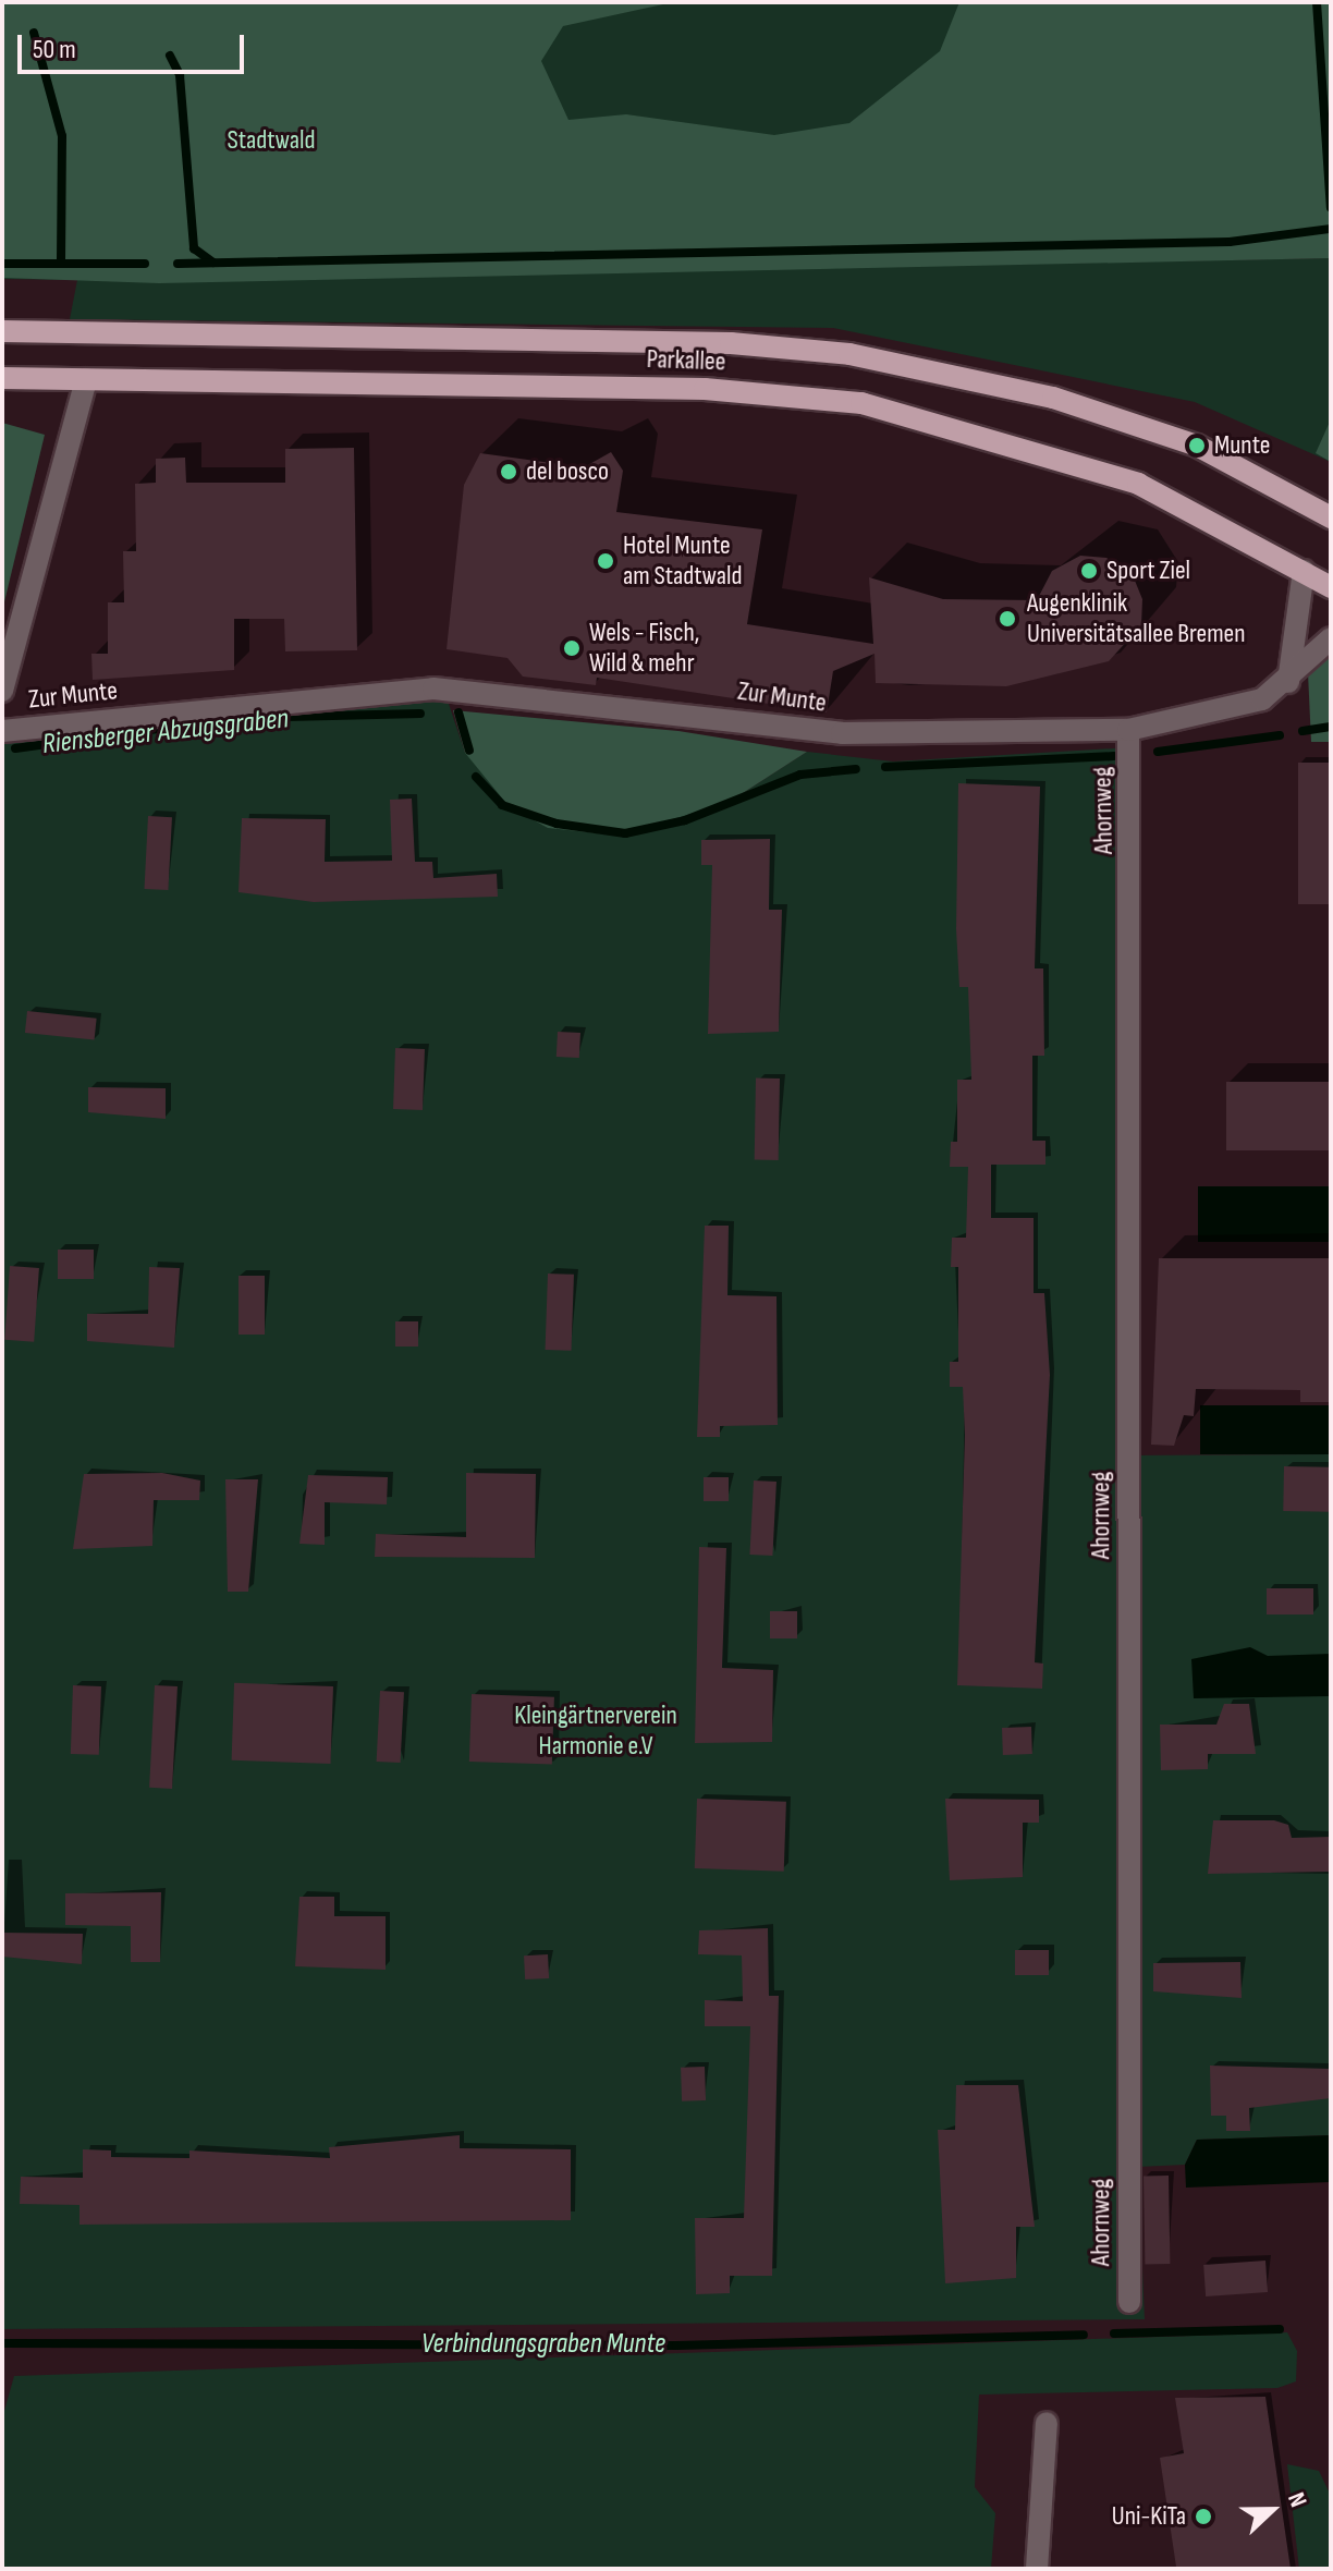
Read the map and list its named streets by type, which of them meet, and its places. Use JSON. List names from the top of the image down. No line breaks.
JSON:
{"streets":{"main road":["Parkallee"],"street":["Zur Munte","Ahornweg"]},"crossings":[["Parkallee","Zur Munte"],["Zur Munte","Ahornweg"]],"water":["Riensberger Abzugsgraben","Verbindungsgraben Munte"],"parks":["Stadtwald","Kleingärtnerverein Harmonie e.V"],"places":["Munte","del bosco","Hotel Munte am Stadtwald","Sport Ziel","Augenklinik Universitätsallee Bremen","Wels - Fisch, Wild & mehr","Uni-KiTa"],"scale_bar":"50 m","north":"right"}
